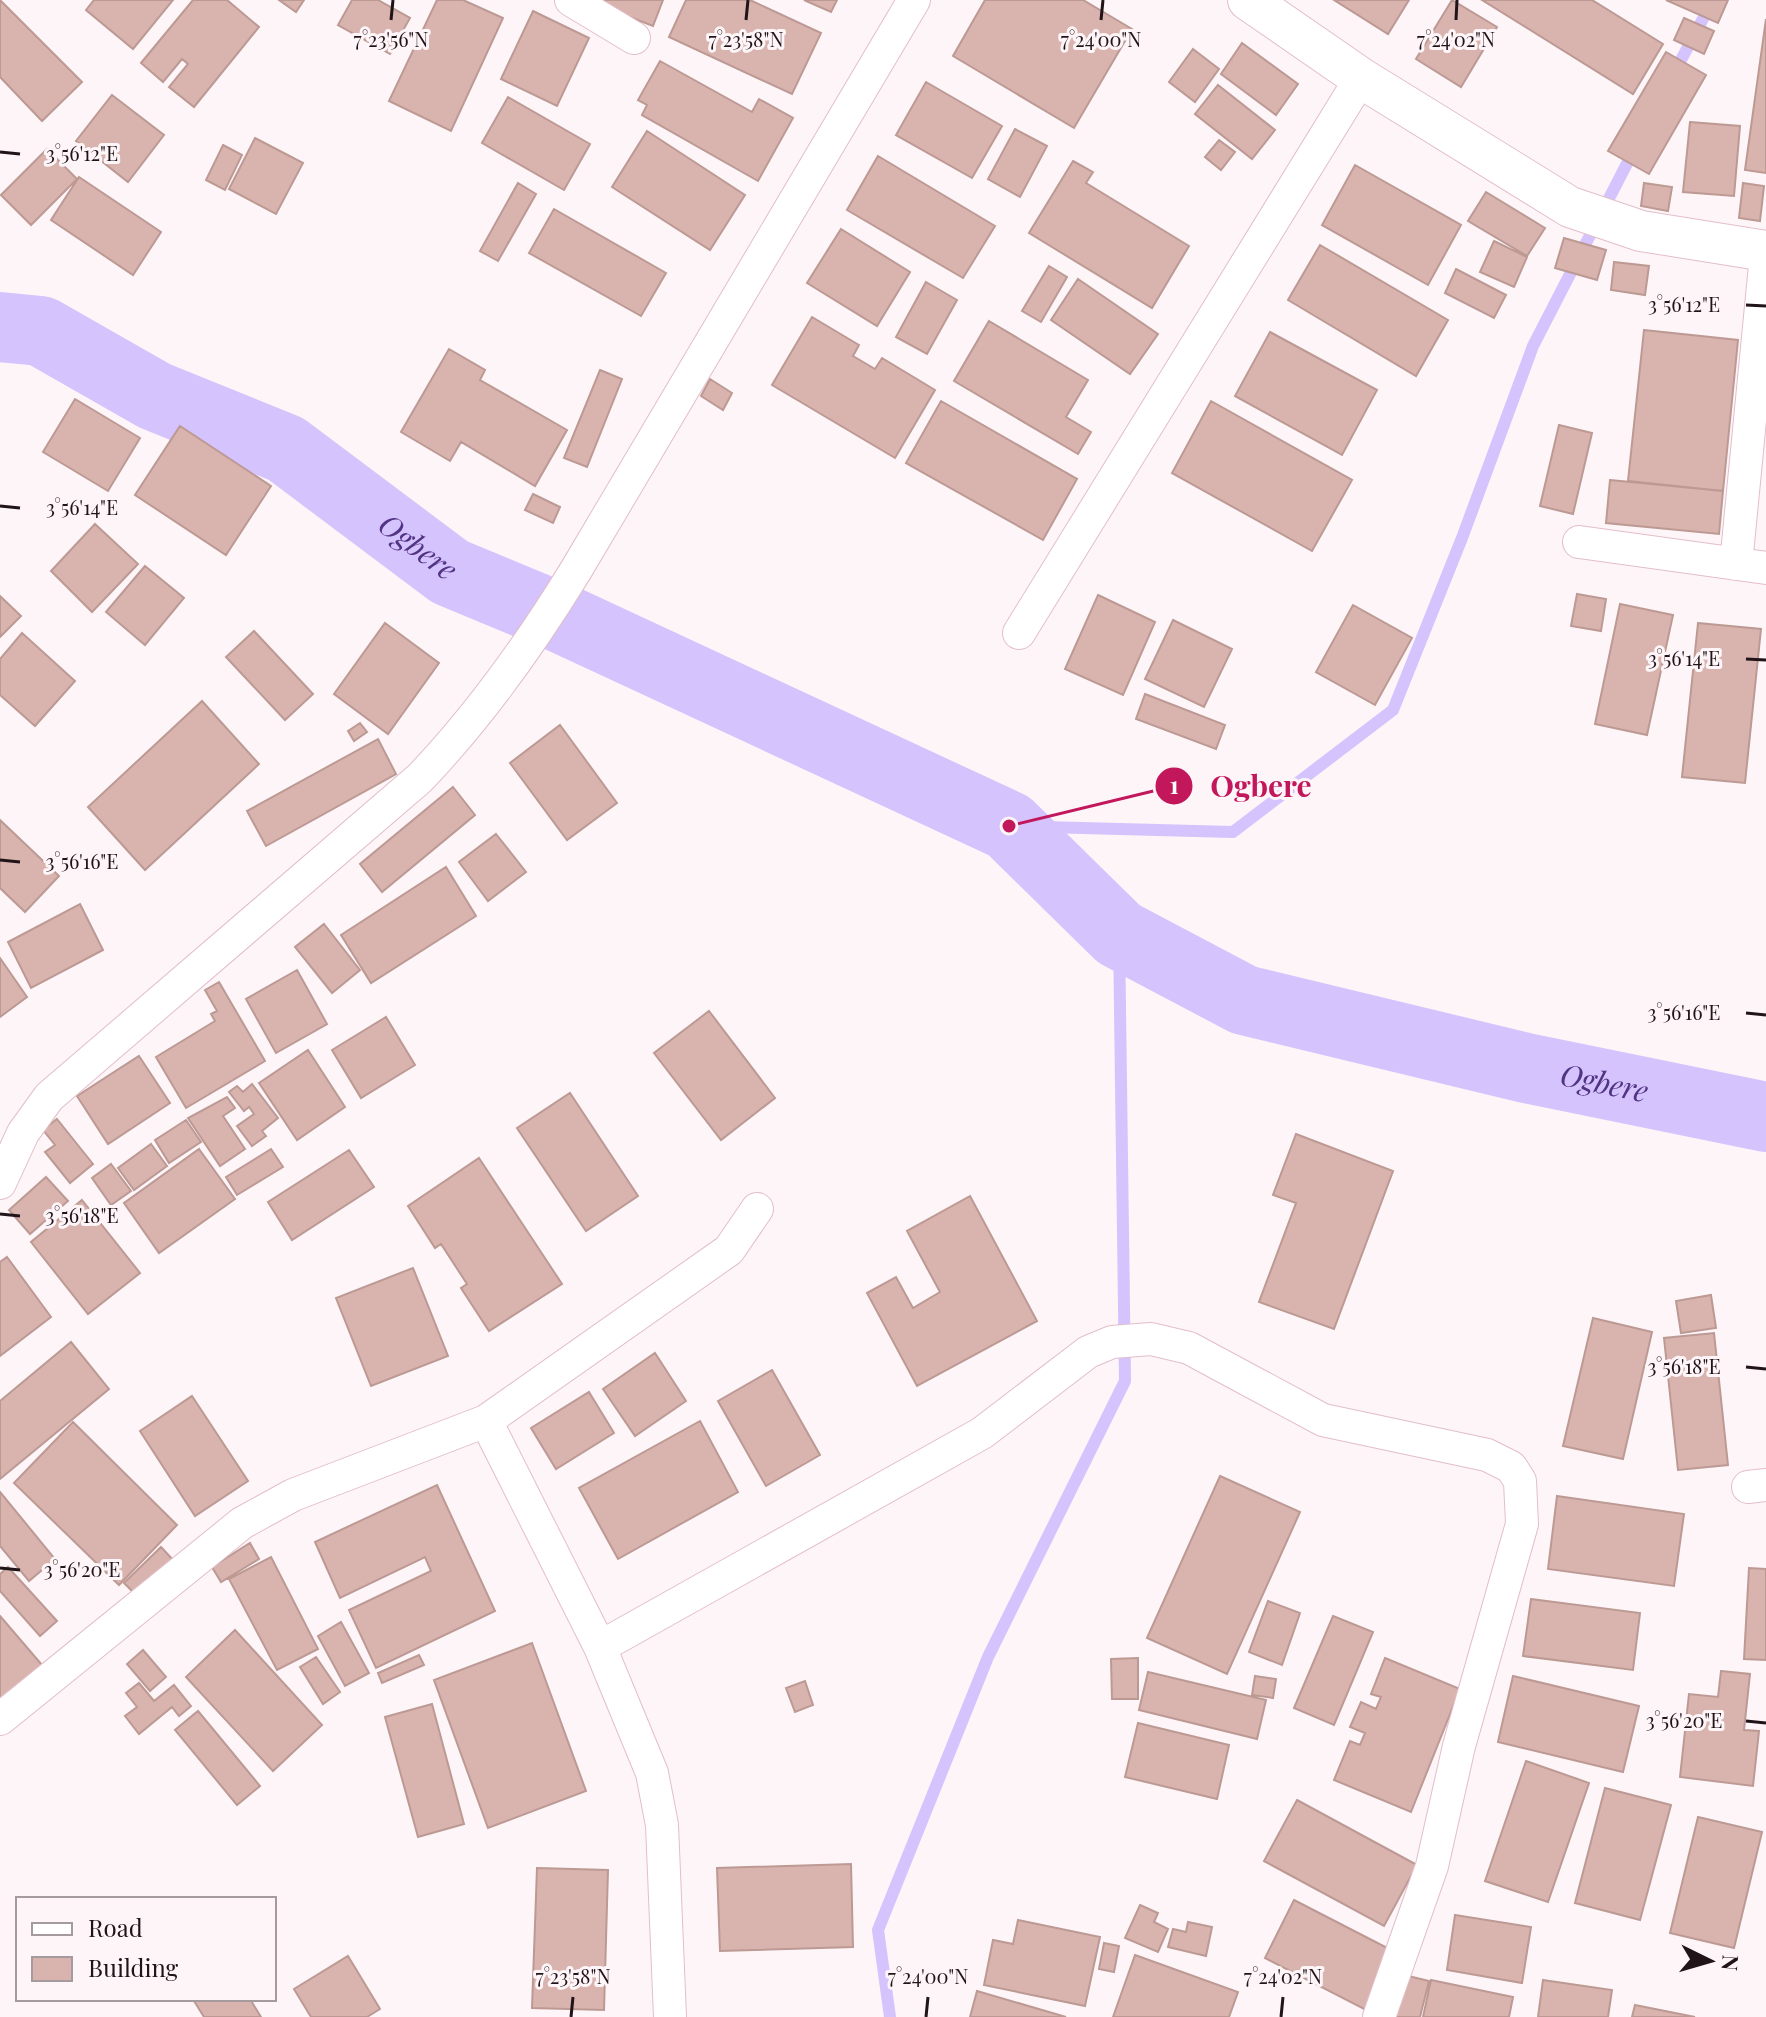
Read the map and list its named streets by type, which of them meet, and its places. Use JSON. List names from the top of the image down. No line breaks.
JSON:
{"water":["Ogbere"],"places":["Ogbere"],"legend":["Road","Building"],"north":"right","coordinates":["7°23'56\"N","7°23'58\"N","7°24'00\"N","7°24'02\"N","3°56'12\"E","3°56'14\"E","3°56'16\"E","3°56'18\"E","3°56'20\"E"]}
